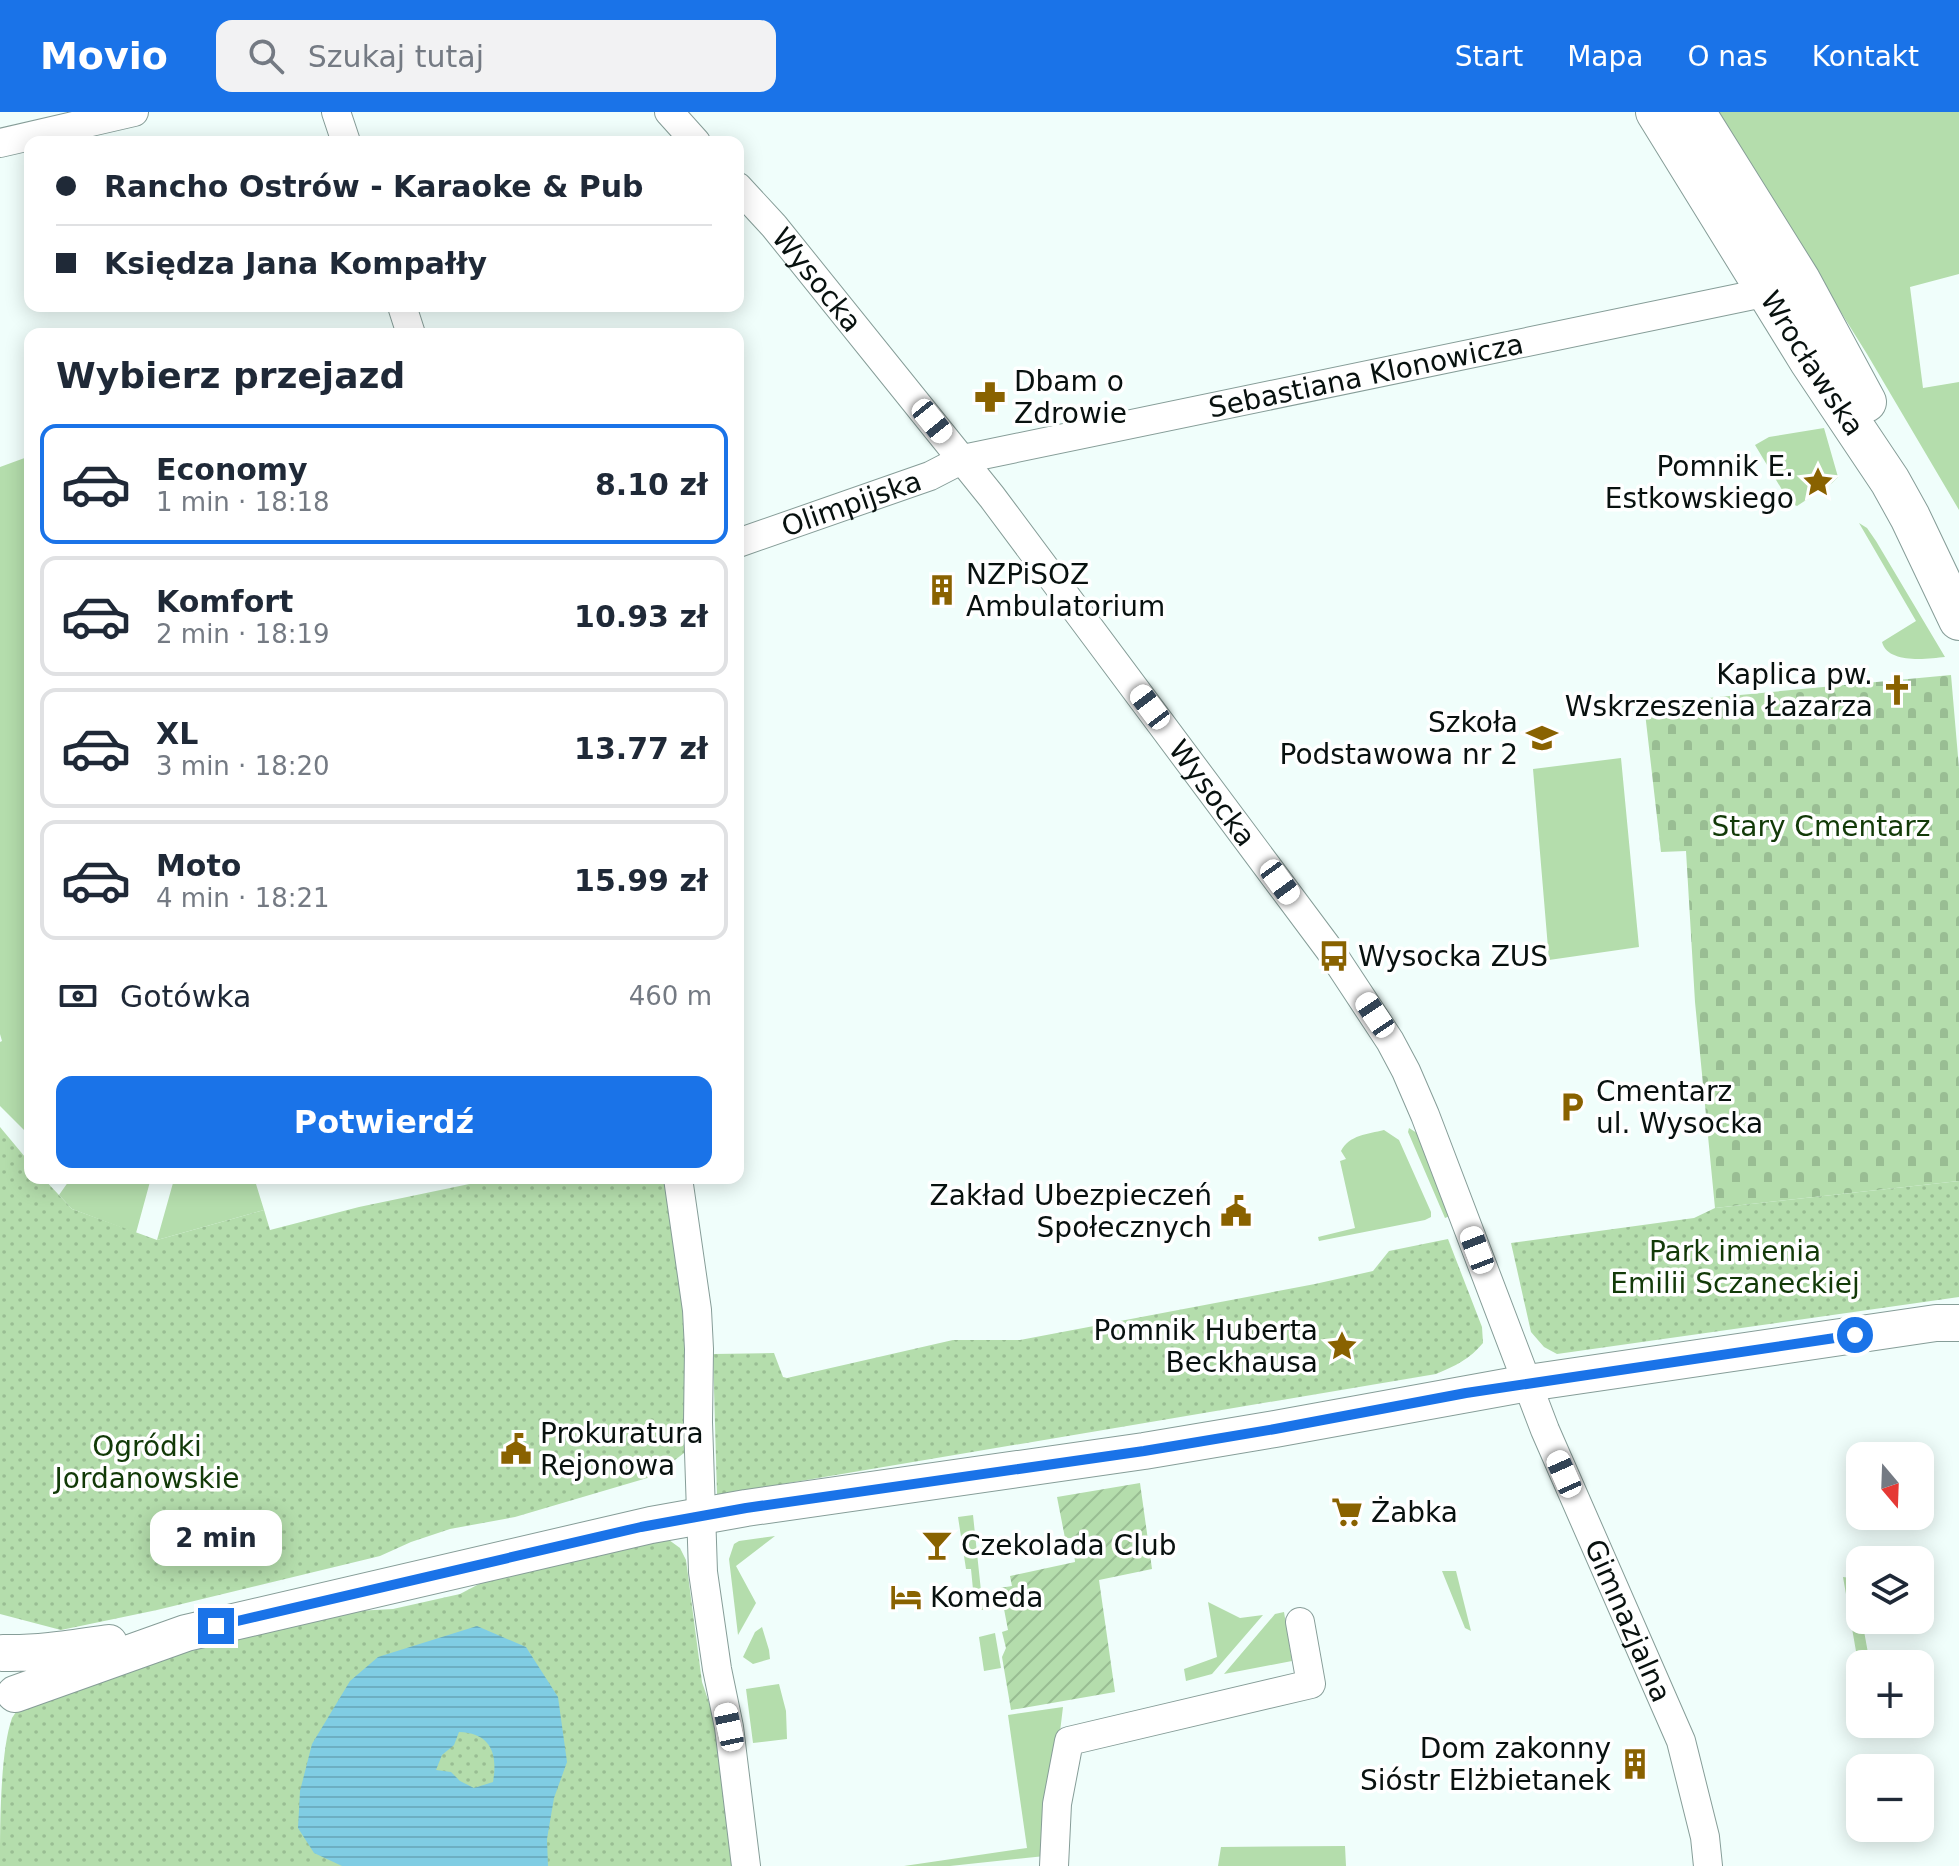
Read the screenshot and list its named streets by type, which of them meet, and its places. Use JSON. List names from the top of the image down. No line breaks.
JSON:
{"streets":{"main road":["Wrocławska"],"street":["Wysocka","Sebastiana Klonowicza","Olimpijska","Gimnazjalna"]},"crossings":[["Wysocka","Sebastiana Klonowicza"],["Wysocka","Olimpijska"],["Wysocka","Gimnazjalna"],["Wrocławska","Sebastiana Klonowicza"],["Sebastiana Klonowicza","Olimpijska"]],"parks":["Stary Cmentarz","Park imienia Emilii Sczaneckiej","Ogródki Jordanowskie"],"places":{"pharmacy":["Dbam o Zdrowie"],"place":["Pomnik E. Estkowskiego","Pomnik Huberta Beckhausa"],"building":["NZPiSOZ Ambulatorium","Dom zakonny Sióstr Elżbietanek"],"church":["Kaplica pw. Wskrzeszenia Łazarza"],"school or university":["Szkoła Podstawowa nr 2"],"bus stop":["Wysocka ZUS"],"parking":["Cmentarz ul. Wysocka"],"public building":["Zakład Ubezpieczeń Społecznych","Prokuratura Rejonowa"],"supermarket":["Żabka"],"bar":["Czekolada Club"],"hotel":["Komeda"]},"north":"bottom","page":{"header":"Movio","search":"Szukaj tutaj","nav":["Start","Mapa","O nas","Kontakt"],"banner":["Rancho Ostrów - Karaoke & Pub","Księdza Jana Kompałły"],"heading":"Wybierz przejazd","list":[{"name":"Economy","note":"1 min · 18:18","value":"8.10 zł"},{"name":"Komfort","note":"2 min · 18:19","value":"10.93 zł"},{"name":"XL","note":"3 min · 18:20","value":"13.77 zł"},{"name":"Moto","note":"4 min · 18:21","value":"15.99 zł"}],"pay":["Gotówka","460 m"],"buttons":"Potwierdź","map_buttons":["+","−"],"bubble":"2 min"}}
